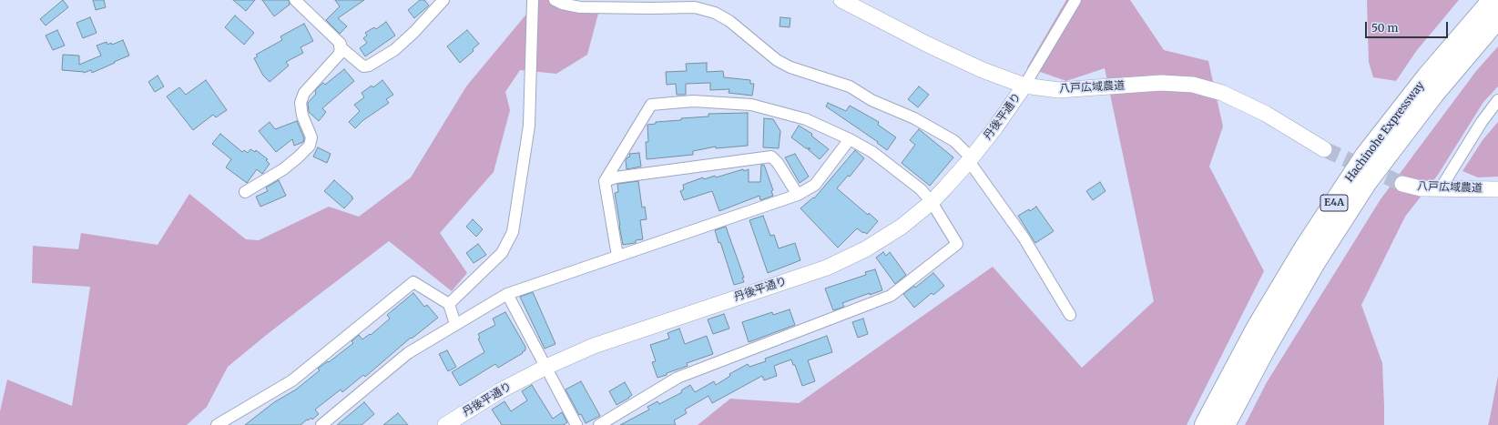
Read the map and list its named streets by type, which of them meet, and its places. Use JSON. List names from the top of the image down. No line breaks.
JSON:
{"streets":{"highway":["Hachinohe Expressway","E4A"],"street":["八戸広域農道","丹後平通り"]},"crossings":[["八戸広域農道","丹後平通り"]],"scale_bar":"50 m"}
